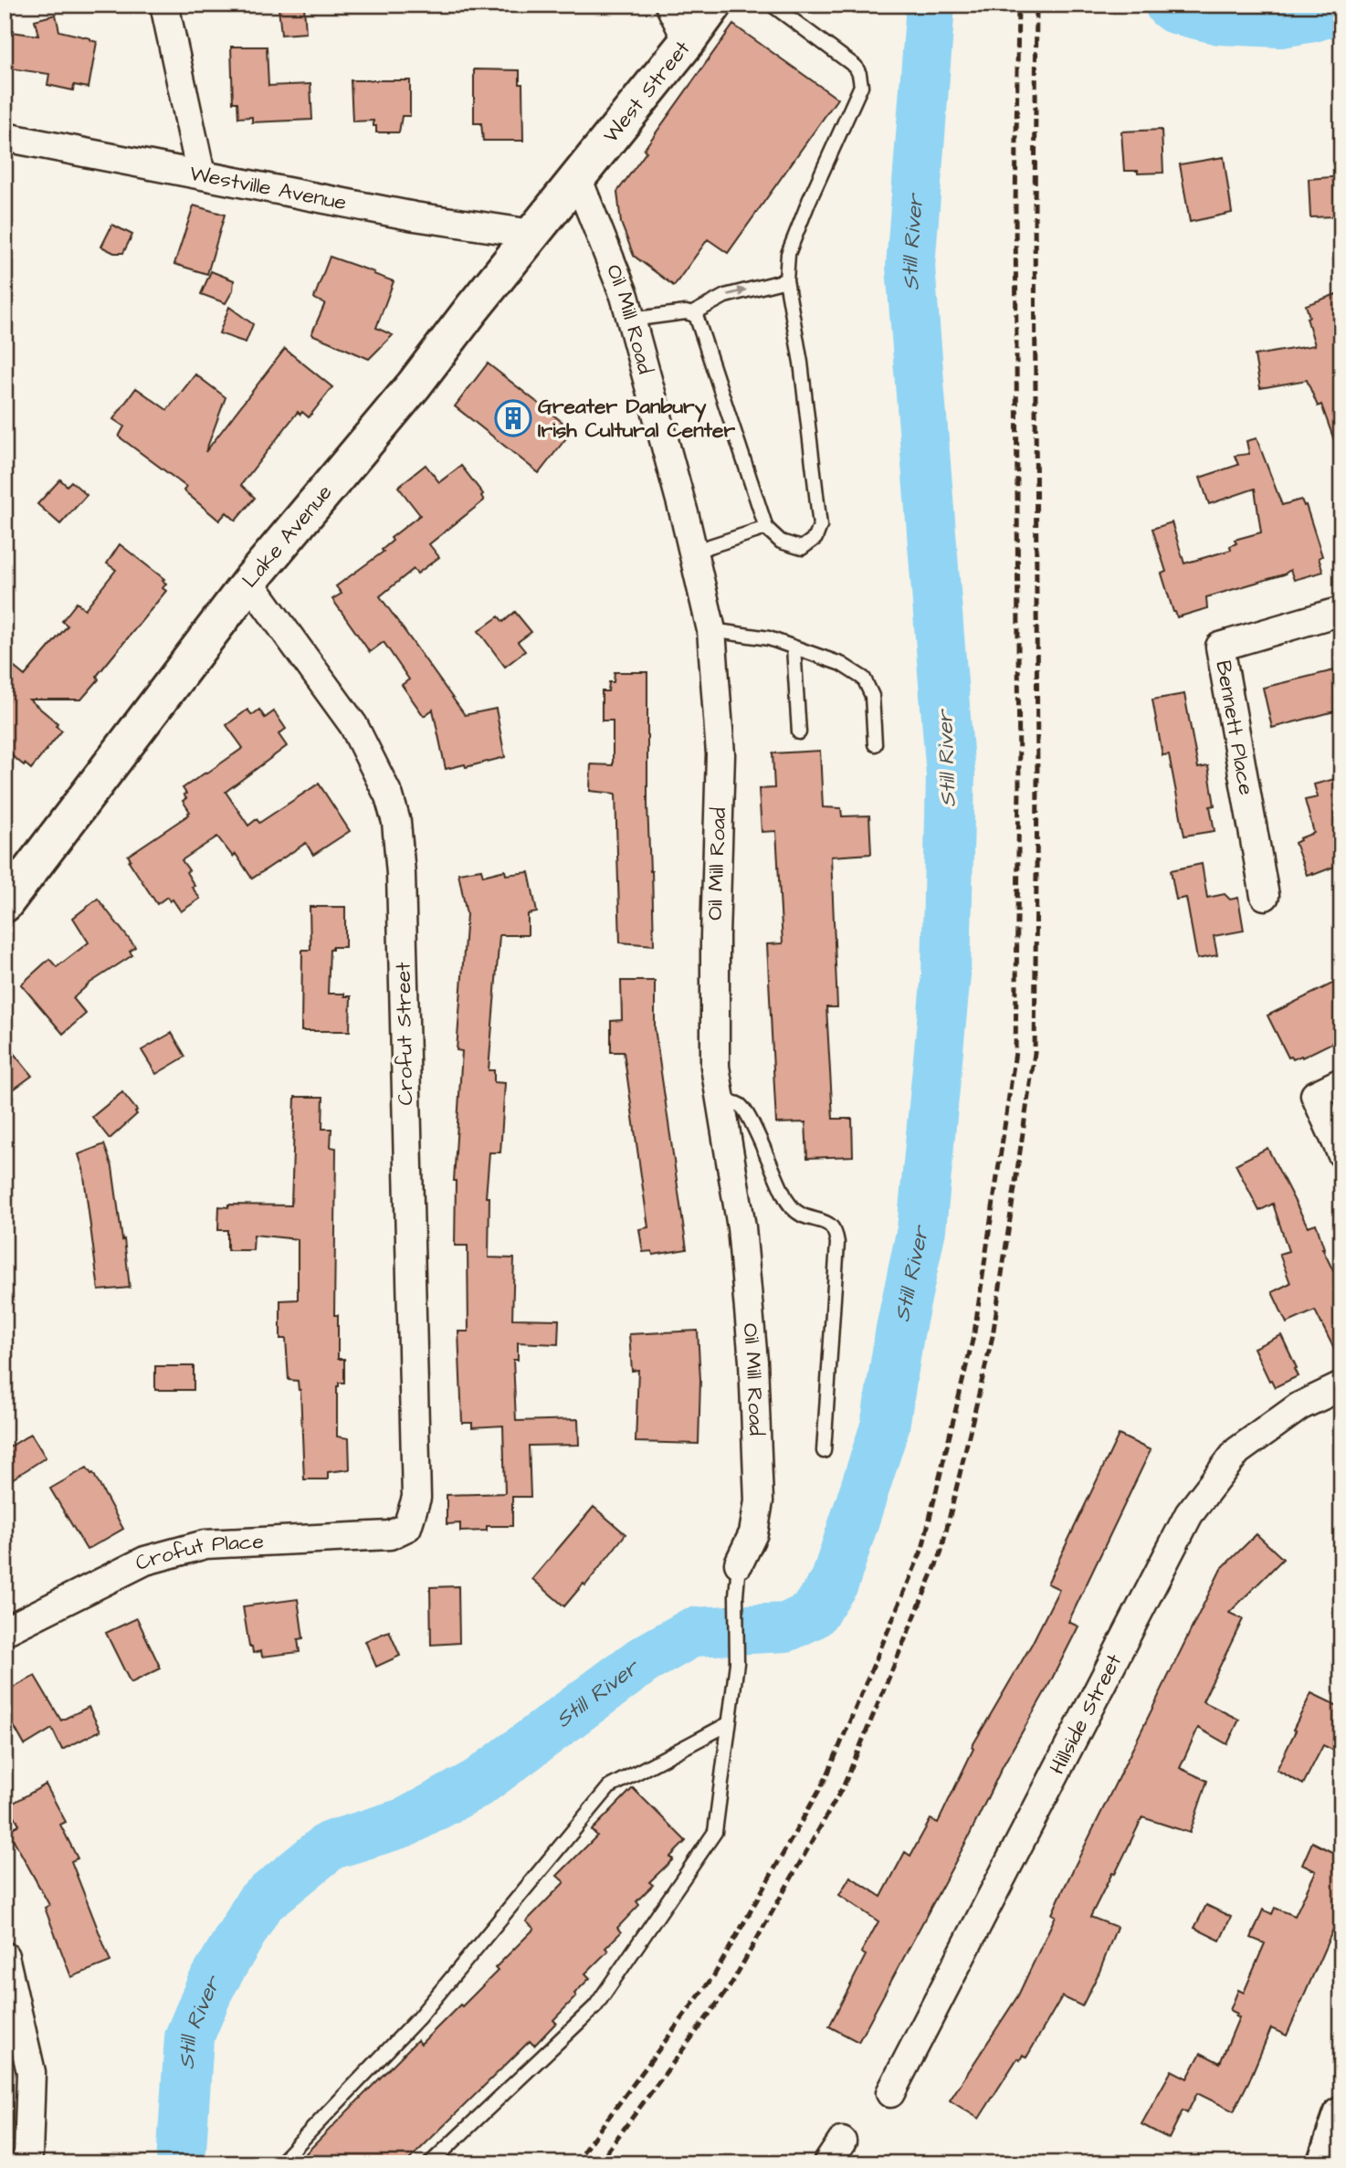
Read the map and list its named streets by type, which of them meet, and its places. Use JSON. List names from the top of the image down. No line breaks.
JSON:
{"streets":{"main road":["West Street","Lake Avenue"],"street":["Westville Avenue","Oil Mill Road","Bennett Place","Crofut Street","Crofut Place","Hillside Street"]},"crossings":[["West Street","Oil Mill Road"],["West Street","Lake Avenue"],["Westville Avenue","Lake Avenue"],["Oil Mill Road","Lake Avenue"],["Lake Avenue","Crofut Street"],["Crofut Street","Crofut Place"]],"water":["Still River"],"places":{"building":["Greater Danbury Irish Cultural Center"]}}
